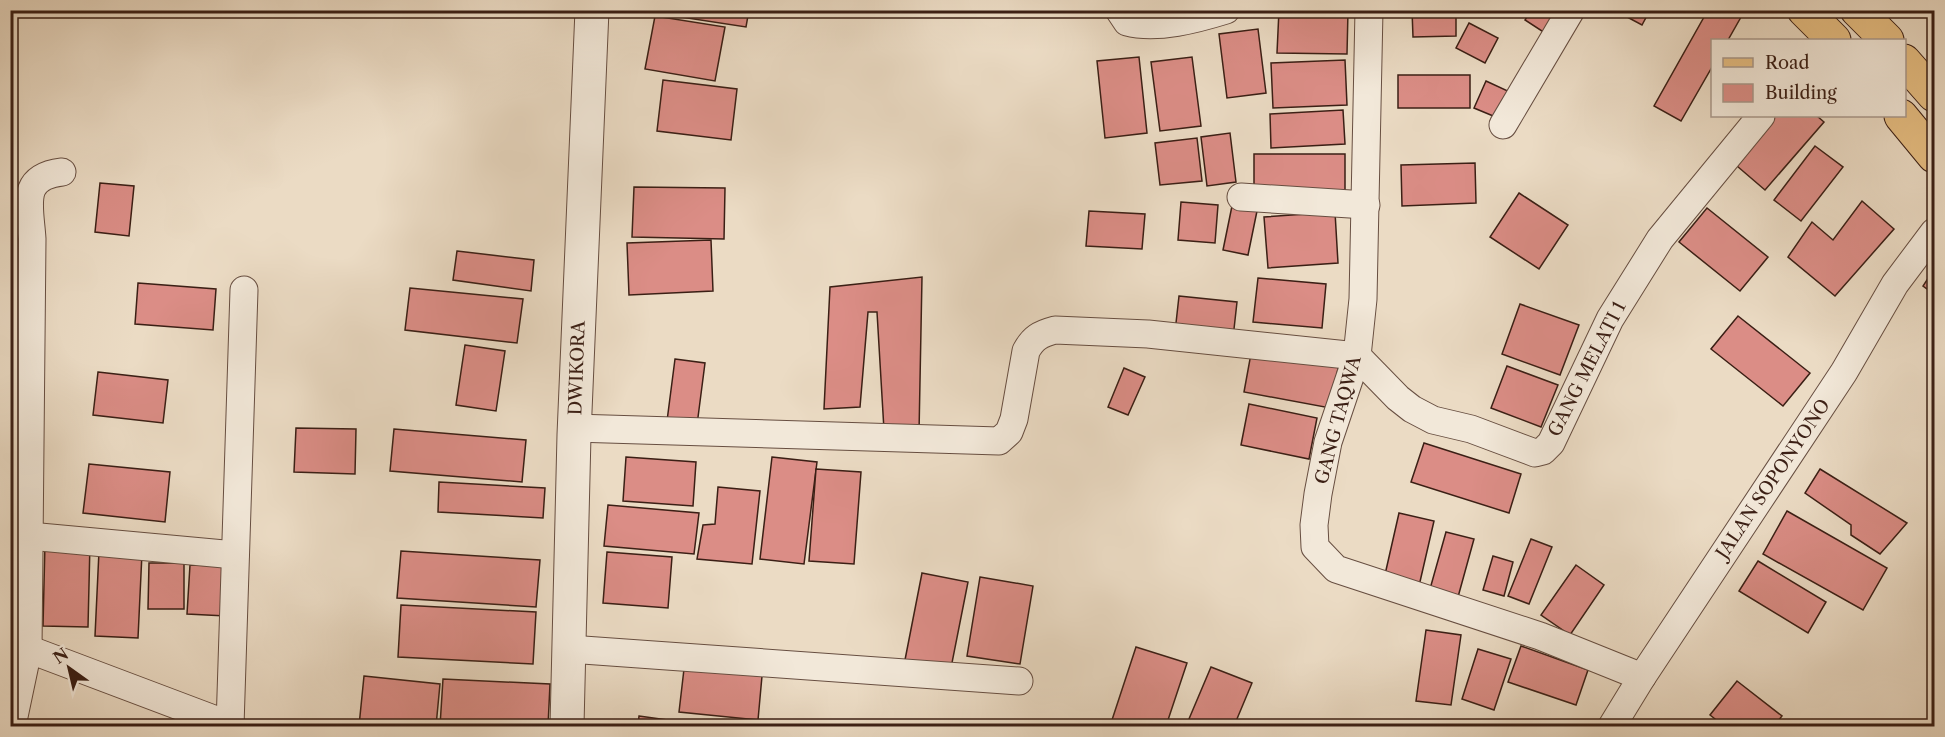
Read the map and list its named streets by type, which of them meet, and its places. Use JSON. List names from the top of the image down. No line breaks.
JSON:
{"streets":{"street":["DWIKORA","GANG MELATI 1","GANG TAQWA","JALAN SOPONYONO"]},"crossings":[["GANG MELATI 1","GANG TAQWA"],["GANG TAQWA","JALAN SOPONYONO"]],"legend":["Road","Building"],"north":"top left"}
